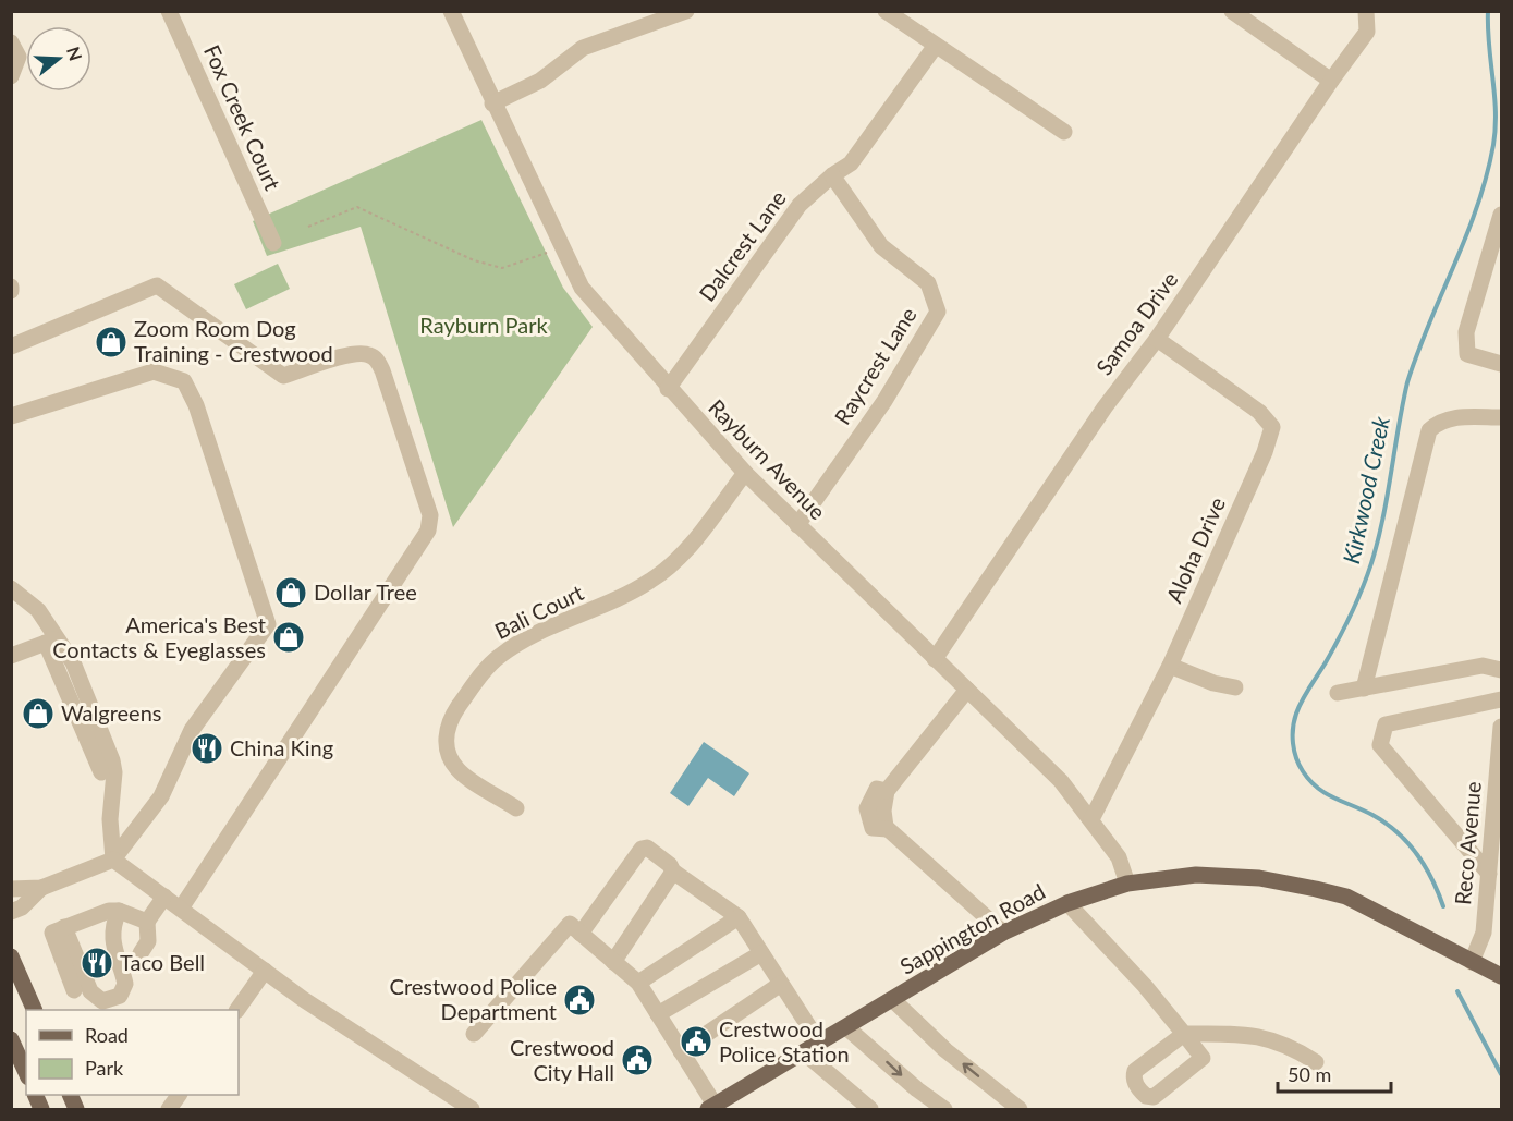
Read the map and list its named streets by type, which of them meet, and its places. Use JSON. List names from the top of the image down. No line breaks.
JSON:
{"streets":{"main road":["Sappington Road"],"street":["Fox Creek Court","Dalcrest Lane","Samoa Drive","Raycrest Lane","Rayburn Avenue","Aloha Drive","Bali Court","Reco Avenue"]},"crossings":[["Dalcrest Lane","Raycrest Lane"],["Dalcrest Lane","Rayburn Avenue"],["Samoa Drive","Rayburn Avenue"],["Samoa Drive","Aloha Drive"],["Raycrest Lane","Rayburn Avenue"],["Rayburn Avenue","Aloha Drive"],["Rayburn Avenue","Bali Court"],["Rayburn Avenue","Sappington Road"],["Reco Avenue","Sappington Road"]],"water":["Kirkwood Creek"],"parks":["Rayburn Park"],"places":{"shop":["Zoom Room Dog Training - Crestwood","Dollar Tree","America's Best Contacts & Eyeglasses","Walgreens"],"restaurant":["China King","Taco Bell"],"public building":["Crestwood Police Department","Crestwood Police Station","Crestwood City Hall"]},"legend":["Road","Park"],"scale_bar":"50 m","north":"right"}
